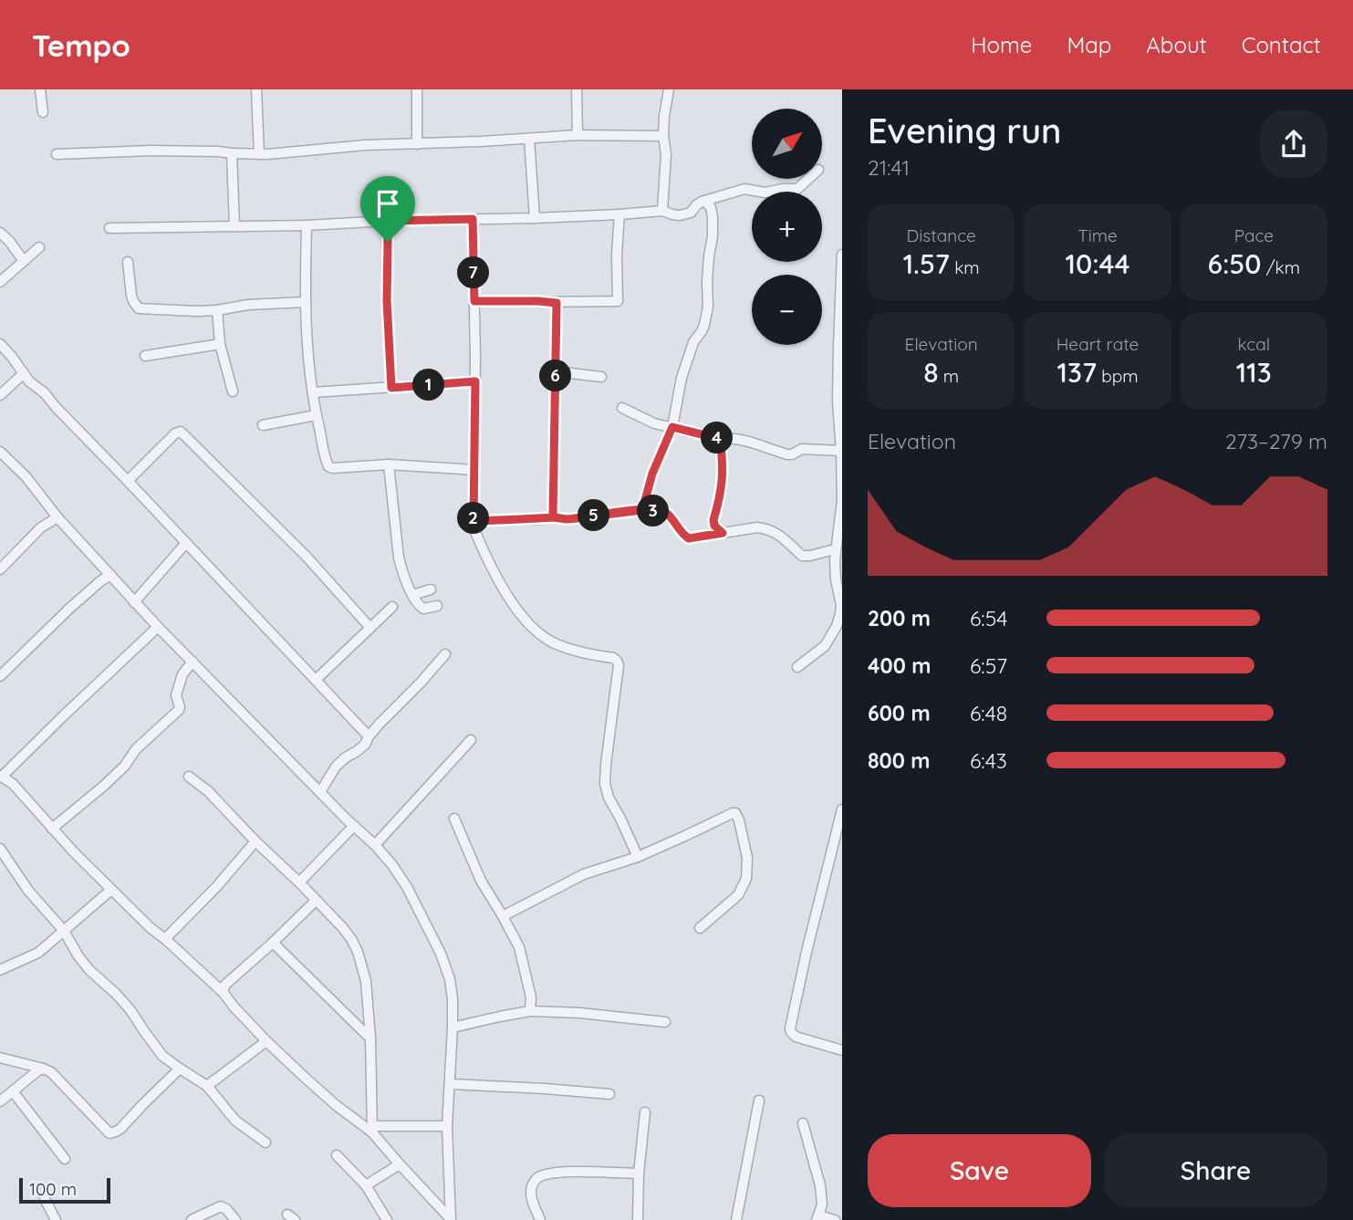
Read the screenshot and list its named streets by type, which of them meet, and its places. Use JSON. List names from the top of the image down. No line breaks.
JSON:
{"scale_bar":"100 m","north":"top right","page":{"header":"Tempo","nav":["Home","Map","About","Contact"],"heading":["Evening run","21:41"],"map_buttons":["+","−"],"stats":[["Distance","1.57 km"],["Time","10:44"],["Pace","6:50 /km"],["Elevation","8 m"],["Heart rate","137 bpm"],["kcal","113"]],"pins":["7","6","1","4","3","5","2"],"chart":["Elevation","273–279 m"],"list":[{"name":"200 m","note":"6:54"},{"name":"400 m","note":"6:57"},{"name":"600 m","note":"6:48"},{"name":"800 m","note":"6:43"}],"buttons":["Save","Share"],"scale":"100 m"}}
